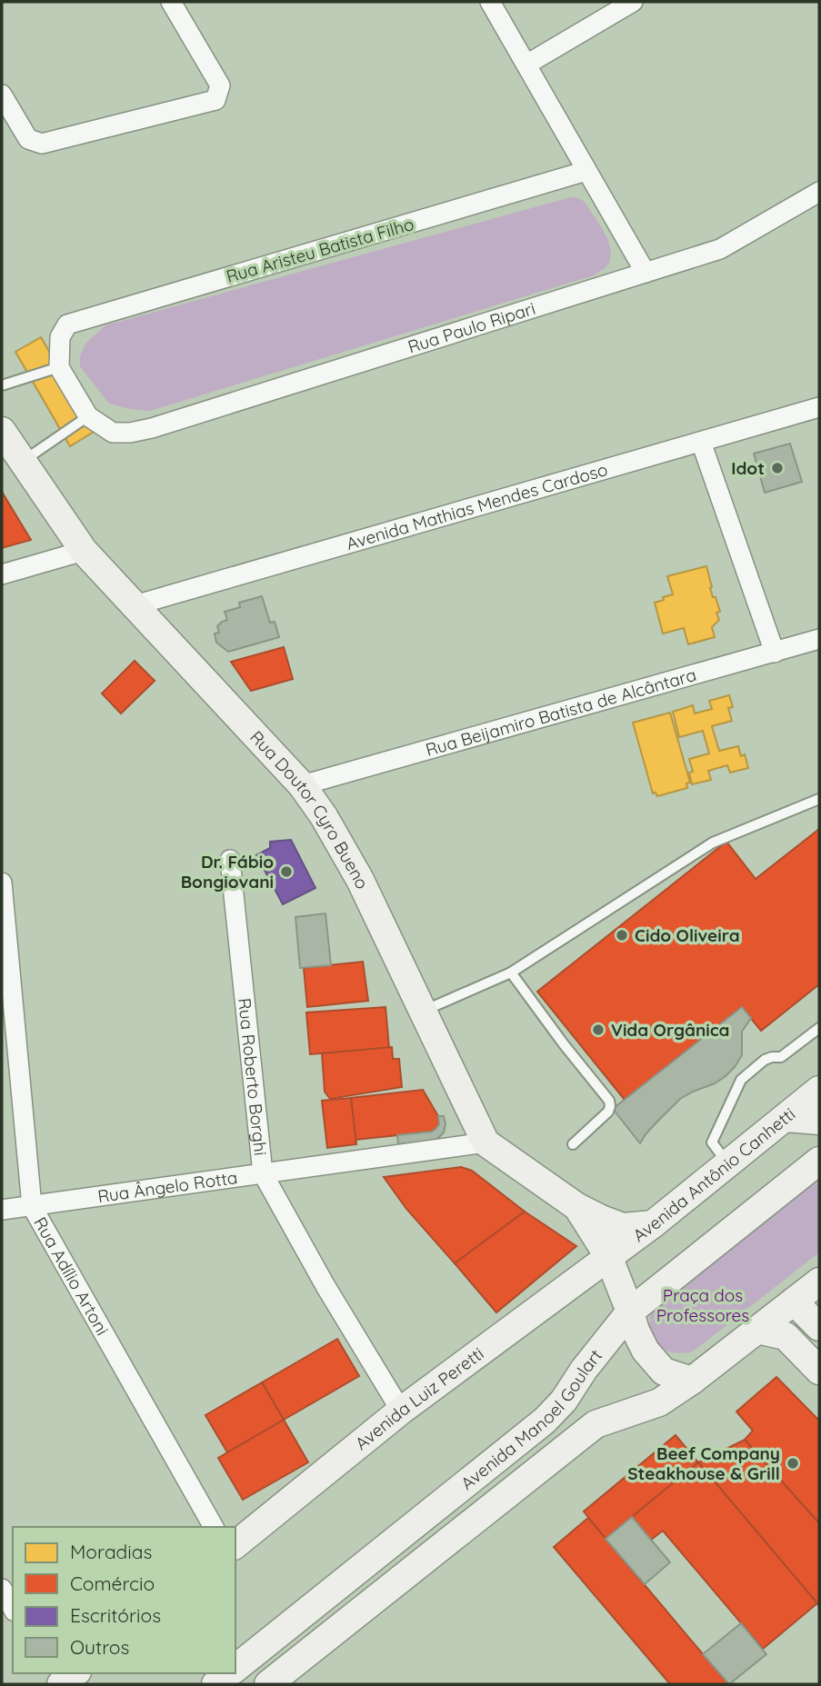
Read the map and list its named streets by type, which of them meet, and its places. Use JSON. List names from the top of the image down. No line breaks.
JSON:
{"streets":{"street":["Rua Aristeu Batista Filho","Rua Paulo Ripari","Avenida Mathias Mendes Cardoso","Rua Beijamiro Batista de Alcântara","Rua Doutor Cyro Bueno","Rua Roberto Borghi","Avenida Antônio Canhetti","Rua Ângelo Rotta","Rua Adílio Artoni","Avenida Luiz Peretti","Avenida Manoel Goulart"]},"crossings":[["Avenida Mathias Mendes Cardoso","Rua Doutor Cyro Bueno"],["Rua Beijamiro Batista de Alcântara","Rua Doutor Cyro Bueno"],["Rua Doutor Cyro Bueno","Avenida Antônio Canhetti"],["Rua Doutor Cyro Bueno","Rua Ângelo Rotta"],["Rua Doutor Cyro Bueno","Avenida Luiz Peretti"],["Rua Doutor Cyro Bueno","Avenida Manoel Goulart"],["Rua Roberto Borghi","Rua Ângelo Rotta"],["Rua Roberto Borghi","Avenida Luiz Peretti"],["Avenida Antônio Canhetti","Avenida Luiz Peretti"],["Rua Ângelo Rotta","Rua Adílio Artoni"]],"parks":["Praça dos Professores"],"places":["Idot","Dr. Fábio Bongiovani","Cido Oliveira","Vida Orgânica","Beef Company Steakhouse & Grill"],"legend":["Moradias","Comércio","Escritórios","Outros"]}
